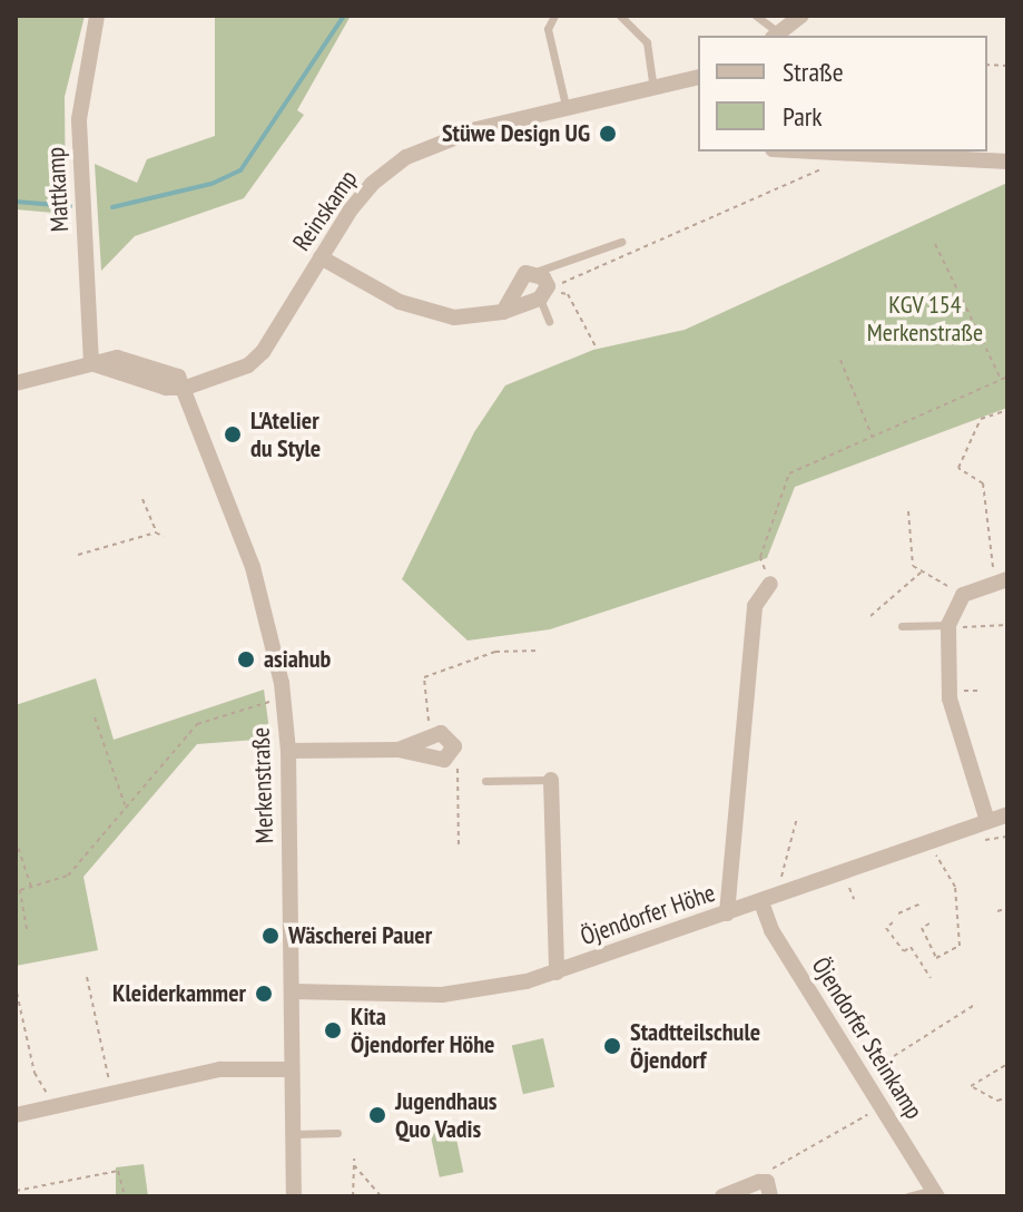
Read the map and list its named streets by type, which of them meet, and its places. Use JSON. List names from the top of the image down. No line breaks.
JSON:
{"streets":{"street":["Mattkamp","Reinskamp","Merkenstraße","Öjendorfer Höhe","Öjendorfer Steinkamp"]},"crossings":[["Reinskamp","Merkenstraße"],["Merkenstraße","Öjendorfer Höhe"],["Öjendorfer Höhe","Öjendorfer Steinkamp"]],"parks":["KGV 154 Merkenstraße"],"places":["Stüwe Design UG","L'Atelier du Style","asiahub","Wäscherei Pauer","Kleiderkammer","Kita Öjendorfer Höhe","Stadtteilschule Öjendorf","Jugendhaus Quo Vadis"],"legend":["Straße","Park"]}
